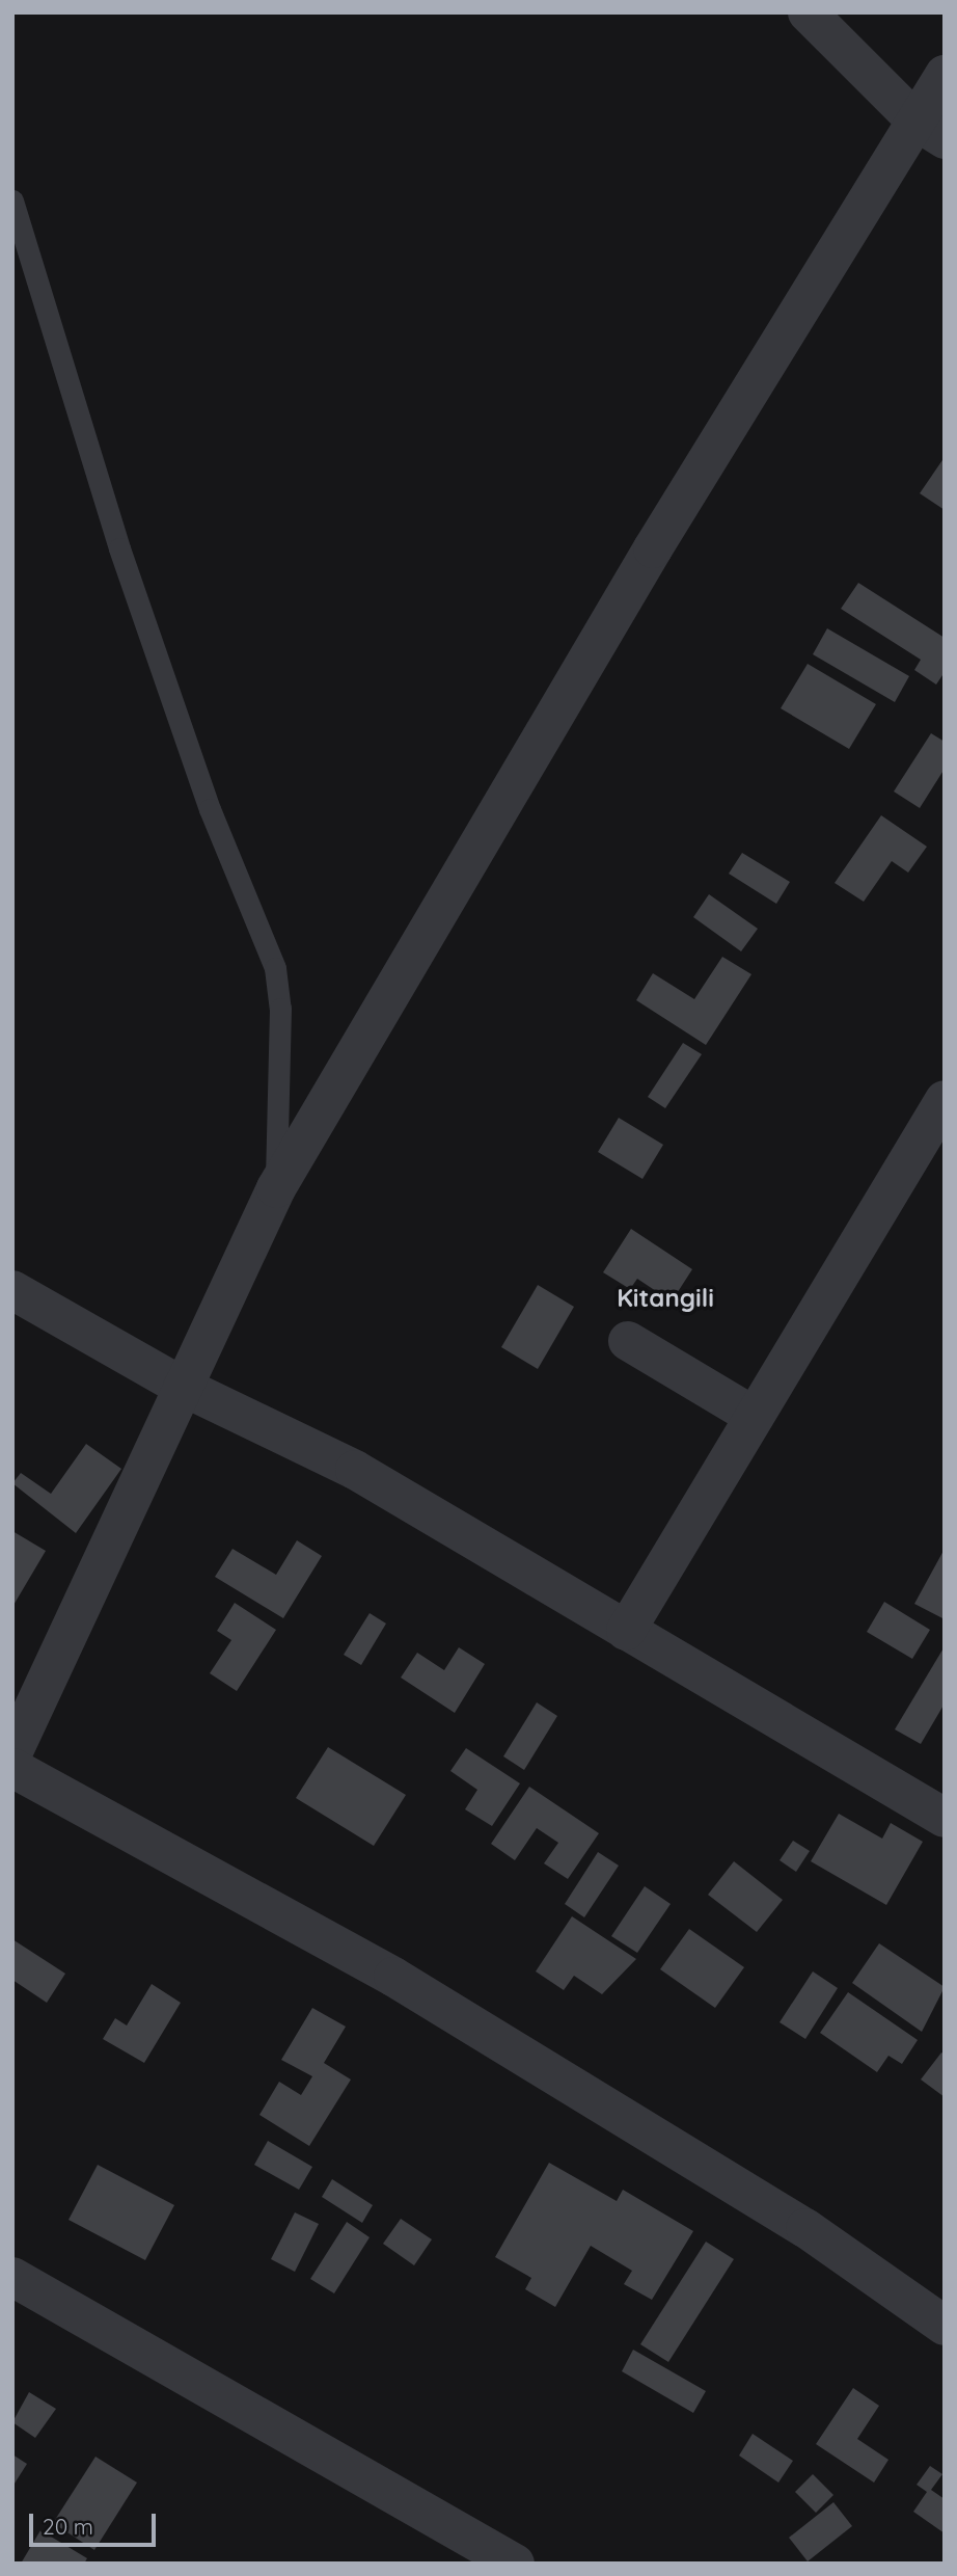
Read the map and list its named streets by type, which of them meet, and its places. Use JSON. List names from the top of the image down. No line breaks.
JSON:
{"districts":["Kitangili"],"scale_bar":"20 m"}
